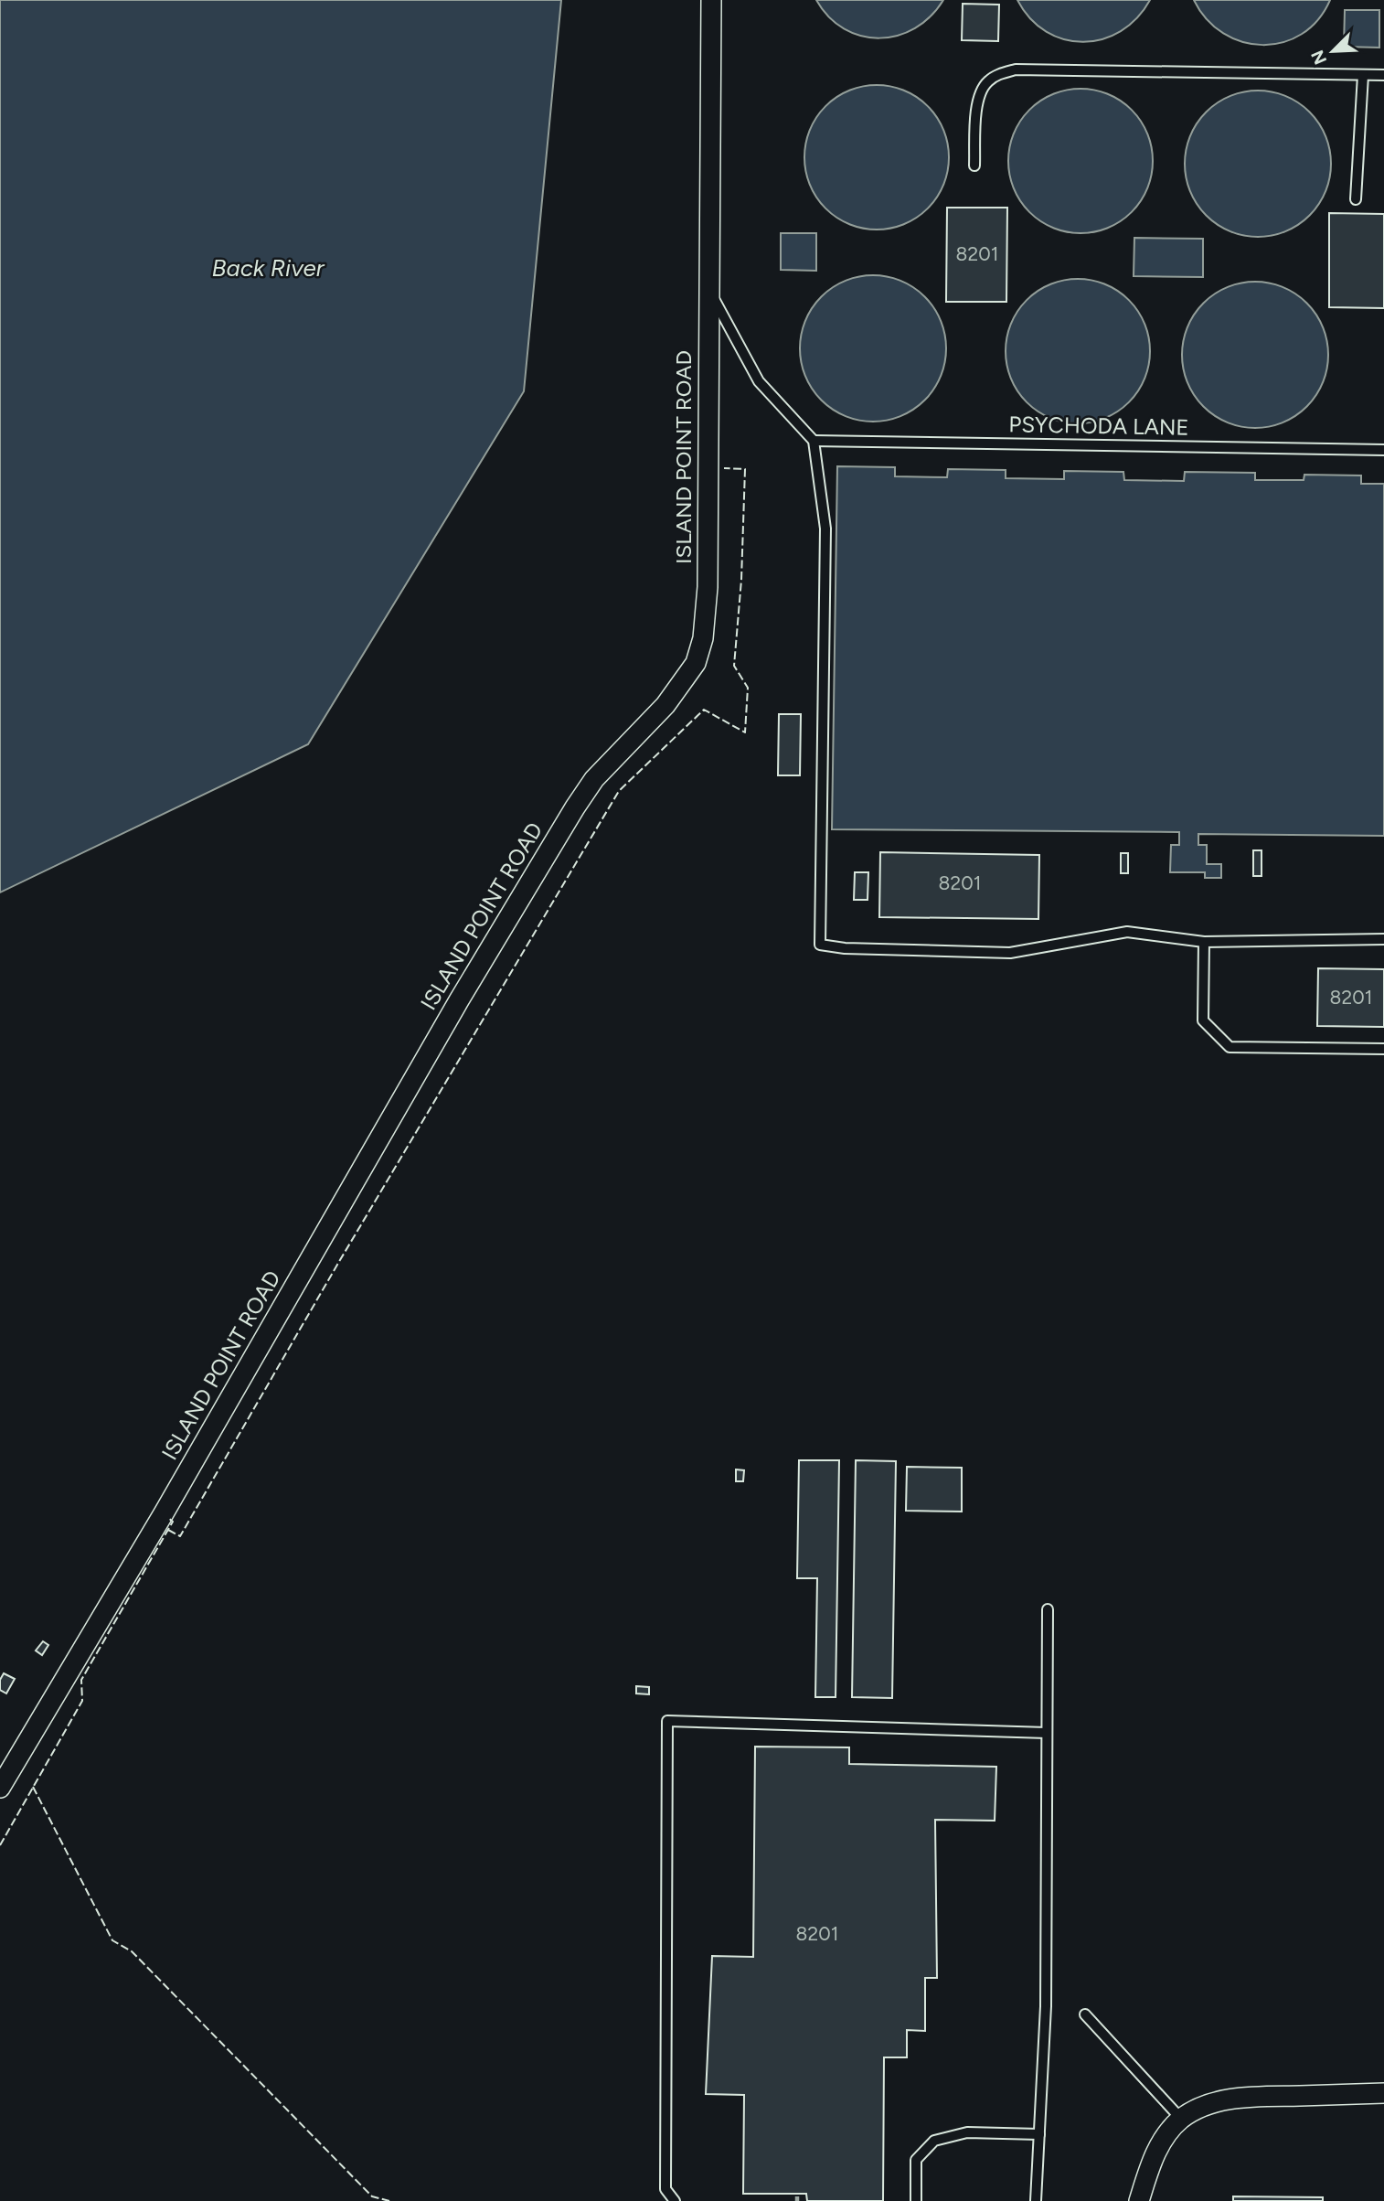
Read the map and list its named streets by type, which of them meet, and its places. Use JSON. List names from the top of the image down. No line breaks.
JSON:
{"streets":{"street":["ISLAND POINT ROAD"],"lane":["PSYCHODA LANE"]},"water":["Back River"],"house_numbers":["8201","8201","8201","8201"],"north":"bottom left"}
